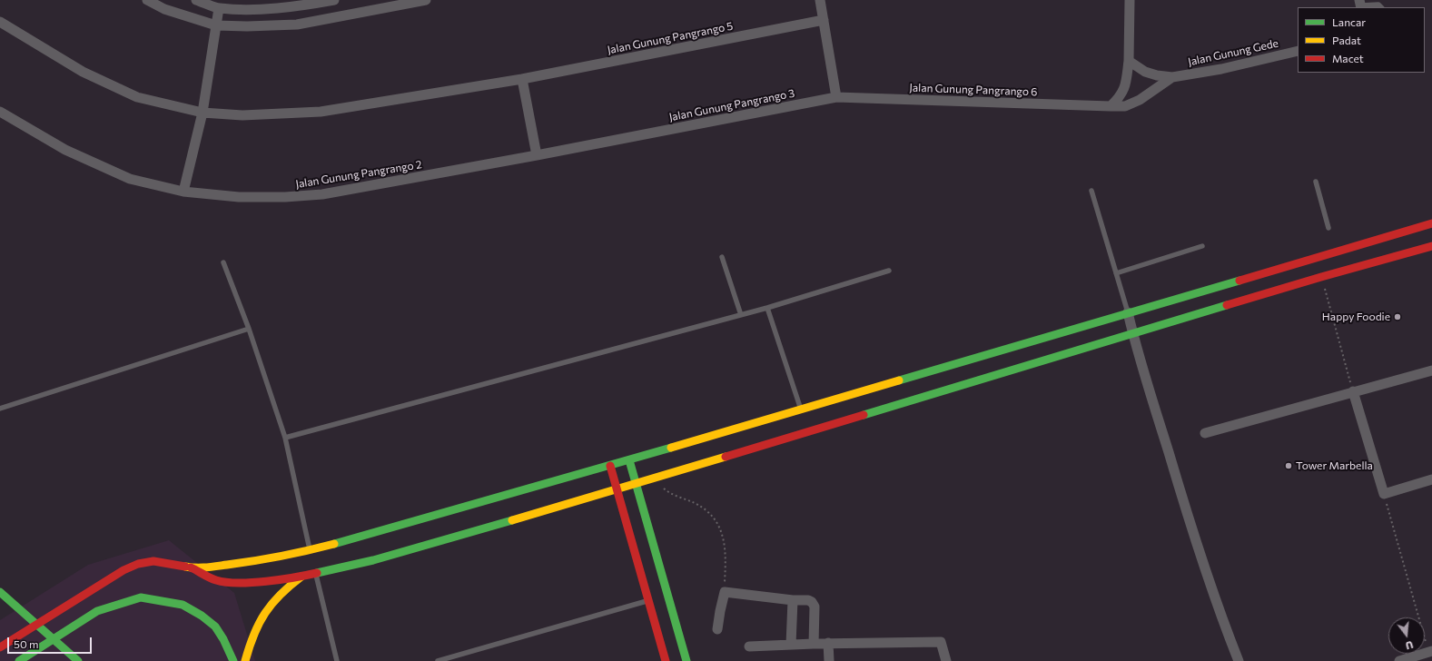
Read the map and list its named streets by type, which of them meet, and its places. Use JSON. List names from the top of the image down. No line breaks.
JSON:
{"streets":{"street":["Jalan Gunung Pangrango 5","Jalan Gunung Gede","Jalan Gunung Pangrango 6","Jalan Gunung Pangrango 3","Jalan Gunung Pangrango 2"]},"crossings":[["Jalan Gunung Gede","Jalan Gunung Pangrango 6"],["Jalan Gunung Pangrango 6","Jalan Gunung Pangrango 3"],["Jalan Gunung Pangrango 3","Jalan Gunung Pangrango 2"]],"places":["Happy Foodie","Tower Marbella"],"legend":["Lancar","Padat","Macet"],"scale_bar":"50 m","north":"bottom"}
